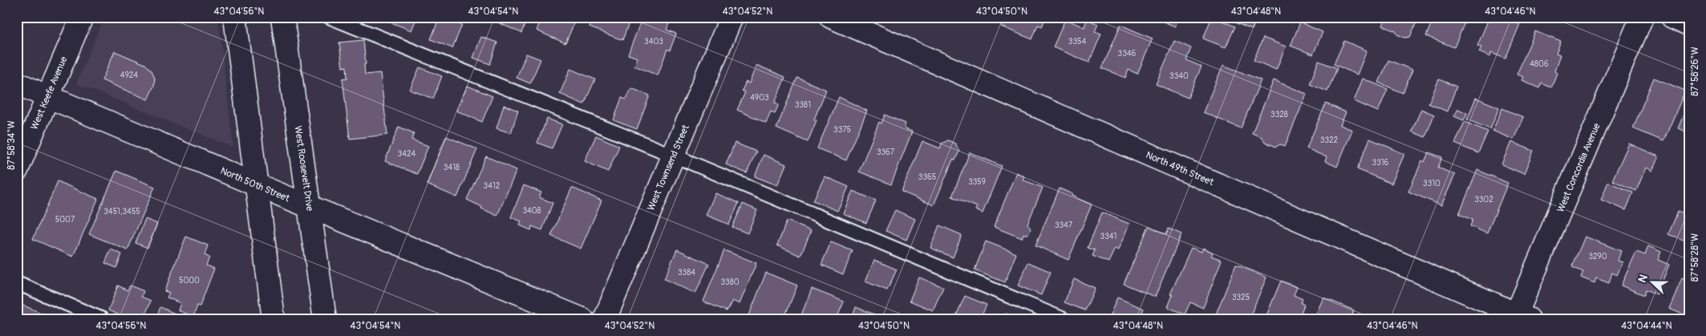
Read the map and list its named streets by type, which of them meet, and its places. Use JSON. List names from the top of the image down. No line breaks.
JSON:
{"streets":{"street":["West Keefe Avenue","West Townsend Street","West Concordia Avenue","West Roosevelt Drive","North 49th Street","North 50th Street"]},"crossings":[["West Keefe Avenue","North 50th Street"],["West Concordia Avenue","North 49th Street"],["West Roosevelt Drive","North 50th Street"]],"house_numbers":["3403","3354","3346","4806","4924","3340","4903","3381","3328","3375","3322","3367","3424","3316","3418","3365","3359","3310","3412","3302","3408","3451,3455","5007","3347","3341","3290","3384","5000","3380","3325"],"north":"left","coordinates":["43°04'56\"N","43°04'54\"N","43°04'52\"N","43°04'50\"N","43°04'48\"N","43°04'46\"N","87°58'26\"W","87°58'34\"W","87°58'28\"W","43°04'44\"N"]}
